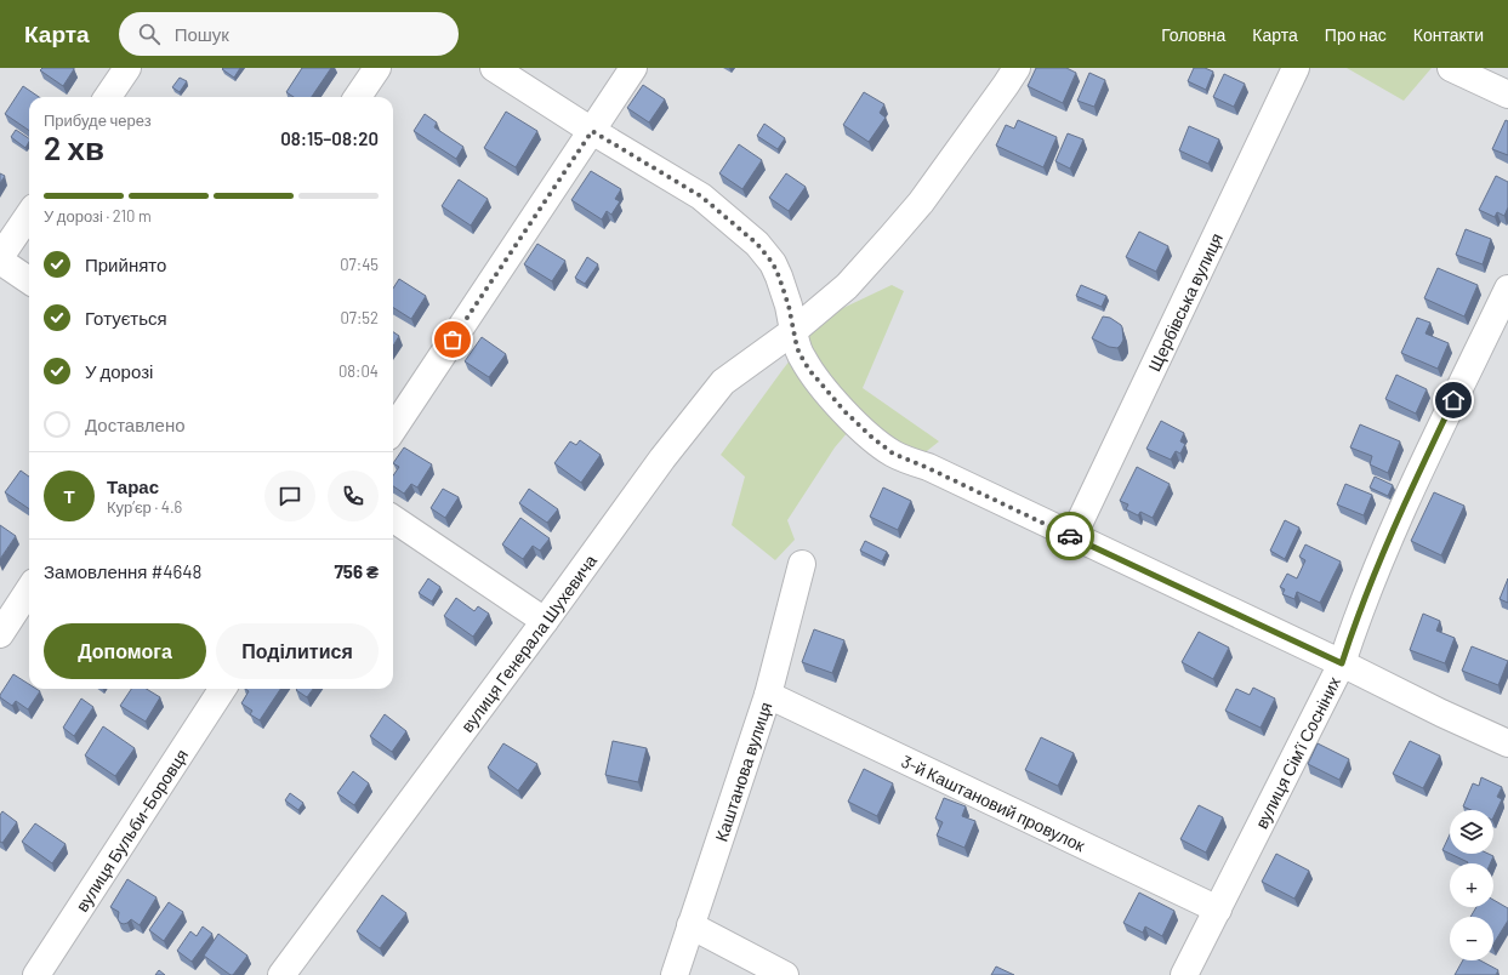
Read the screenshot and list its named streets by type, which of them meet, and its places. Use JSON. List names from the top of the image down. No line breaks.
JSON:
{"streets":{"street":["Щербівська вулиця","вулиця Генерала Шухевича","вулиця Сім’ї Сосніних","Каштанова вулиця","3-й Каштановий провулок","вулиця Бульби-Боровця"]},"crossings":[["Щербівська вулиця","вулиця Сім’ї Сосніних"],["вулиця Сім’ї Сосніних","3-й Каштановий провулок"],["Каштанова вулиця","3-й Каштановий провулок"]],"page":{"header":"Карта","search":"Пошук","nav":["Головна","Карта","Про нас","Контакти"],"heading":["2 хв","Прибуде через","08:15–08:20"],"panel":["Тарас","Кур’єр · 4.6","Замовлення #4648","756 ₴"],"bar":"У дорозі · 210 m","list":[["Прийнято","07:45"],["Готується","07:52"],["У дорозі","08:04"],"Доставлено"],"round":"Т","buttons":["Допомога","Поділитися"],"map_buttons":["+","−"]}}
